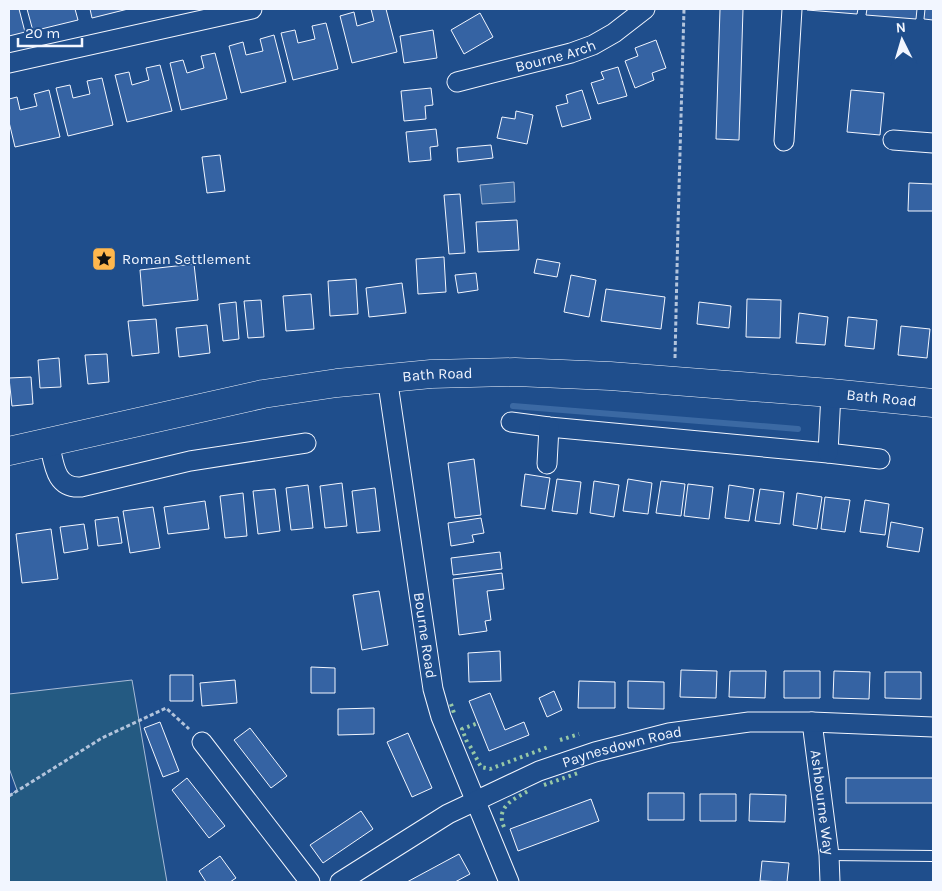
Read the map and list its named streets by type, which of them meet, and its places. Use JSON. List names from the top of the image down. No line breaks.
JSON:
{"streets":{"main road":["Bath Road"],"street":["Bourne Arch","Bourne Road","Paynesdown Road","Ashbourne Way"]},"crossings":[["Bath Road","Bourne Road"],["Bourne Road","Paynesdown Road"],["Paynesdown Road","Ashbourne Way"]],"places":{"place":["Roman Settlement"]},"scale_bar":"20 m","north":"top"}
